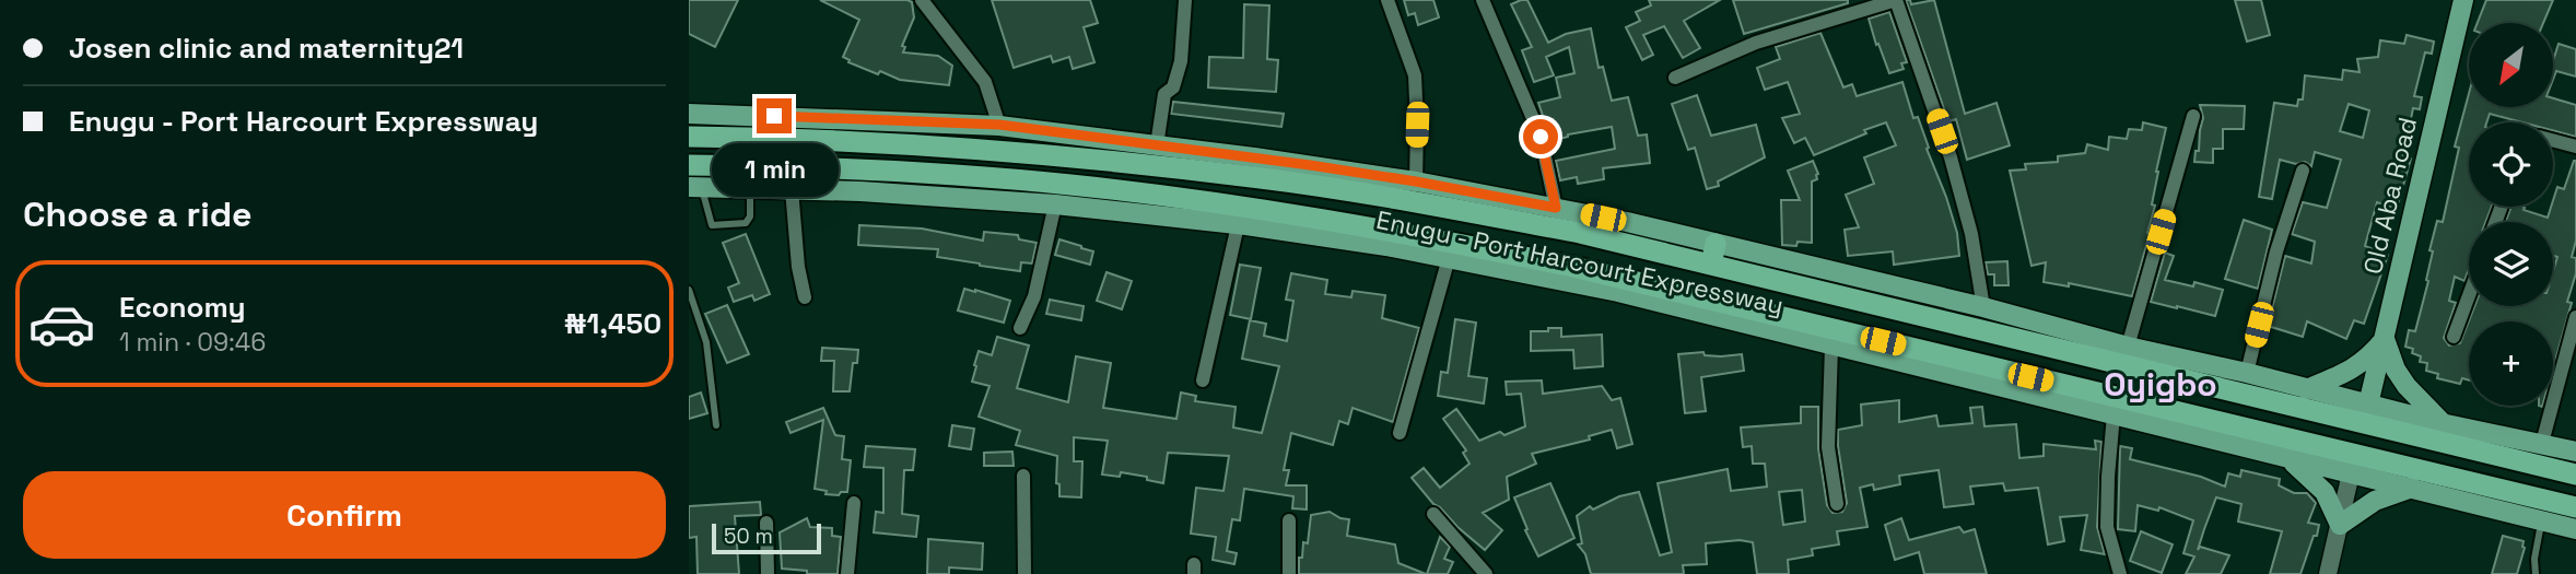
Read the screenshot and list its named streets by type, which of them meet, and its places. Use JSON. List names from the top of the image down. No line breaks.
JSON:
{"streets":{"highway":["Enugu - Port Harcourt Expressway"],"main road":["Old Aba Road"]},"crossings":[["Old Aba Road","Enugu - Port Harcourt Expressway"]],"districts":["Oyigbo"],"scale_bar":"50 m","north":"bottom left","page":{"banner":["Josen clinic and maternity21","Enugu - Port Harcourt Expressway"],"map_buttons":"+","bubble":"1 min","heading":"Choose a ride","list":[{"name":"Economy","note":"1 min · 09:46","value":"₦1,450"}],"buttons":"Confirm","scale":"50 m"}}
